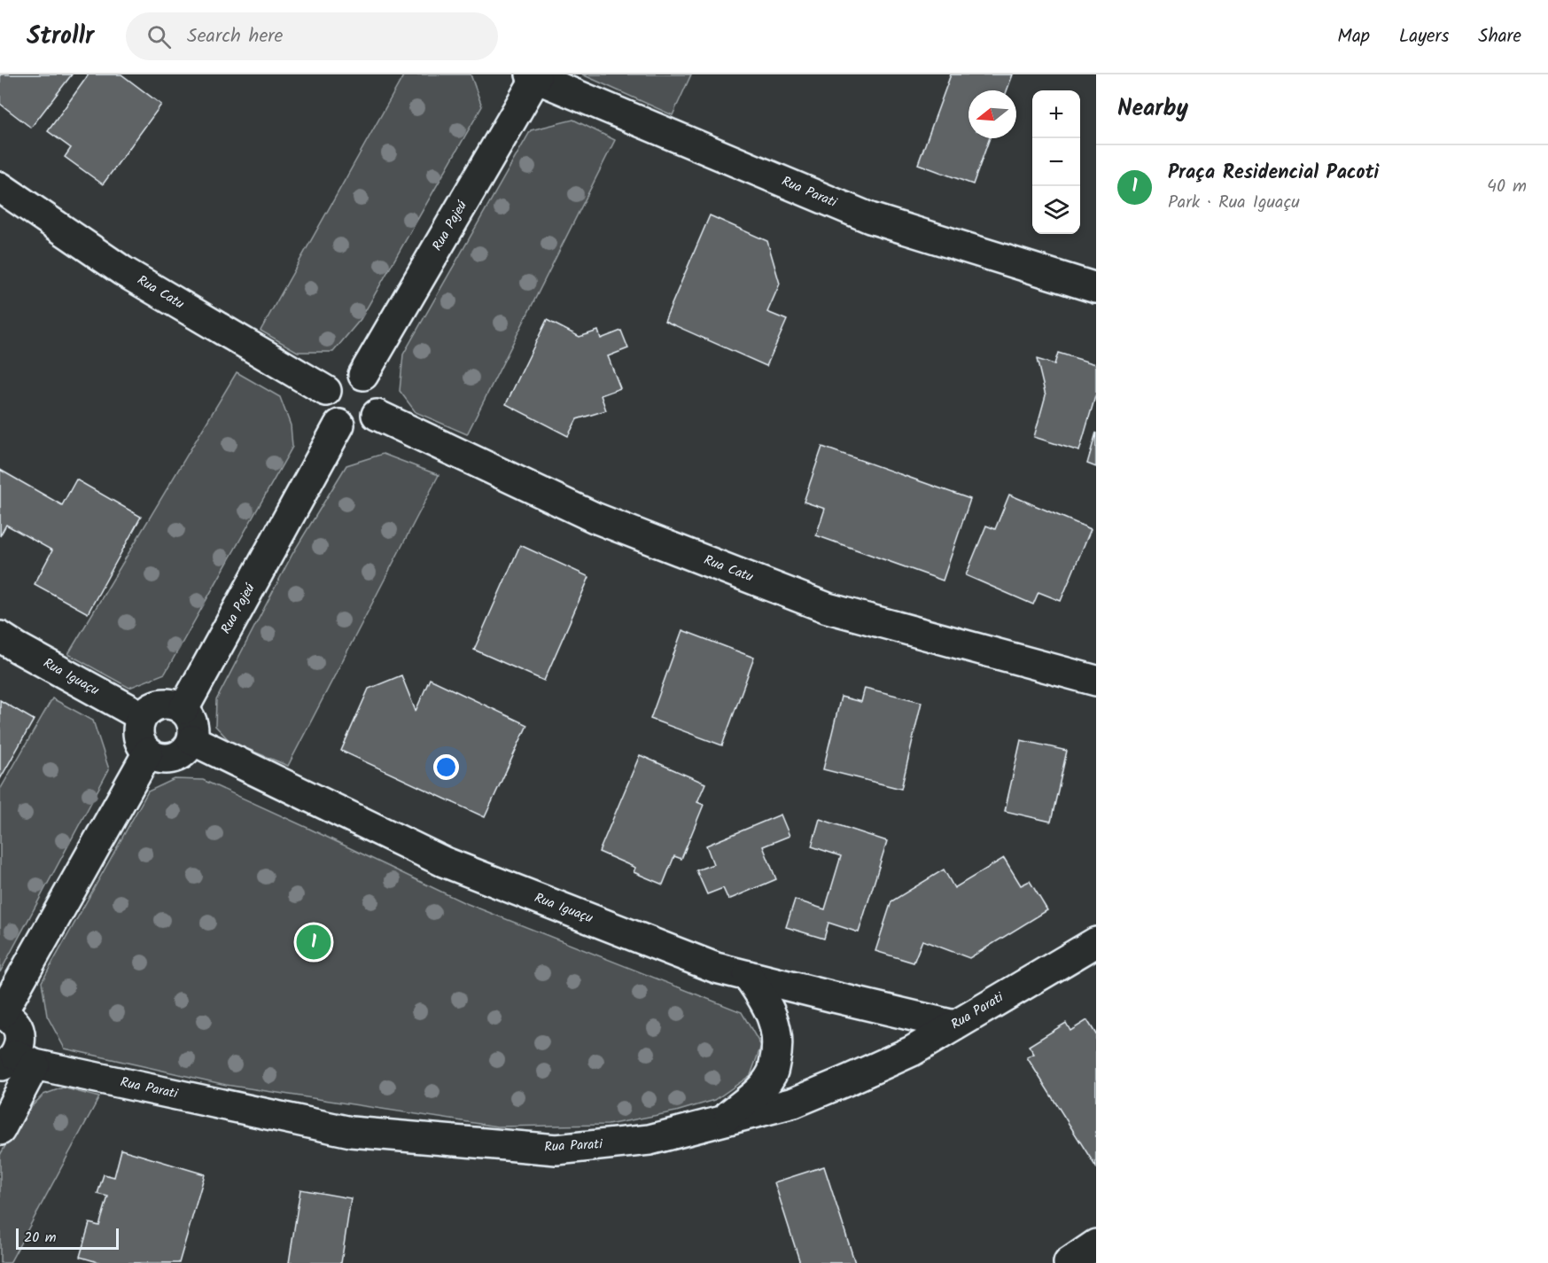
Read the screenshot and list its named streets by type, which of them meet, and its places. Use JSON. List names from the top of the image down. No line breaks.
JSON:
{"streets":{"street":["Rua Parati","Rua Pajeú","Rua Catu","Rua Iguaçu"]},"crossings":[["Rua Parati","Rua Pajeú"],["Rua Parati","Rua Iguaçu"],["Rua Pajeú","Rua Catu"],["Rua Pajeú","Rua Iguaçu"]],"scale_bar":"20 m","north":"left","page":{"header":"Strollr","search":"Search here","nav":["Map","Layers","Share"],"heading":"Nearby","map_buttons":["+","−"],"list":[{"mark":"1","name":"Praça Residencial Pacoti","note":"Park · Rua Iguaçu","value":"40 m"}],"pins":"1","scale":"20 m"}}
